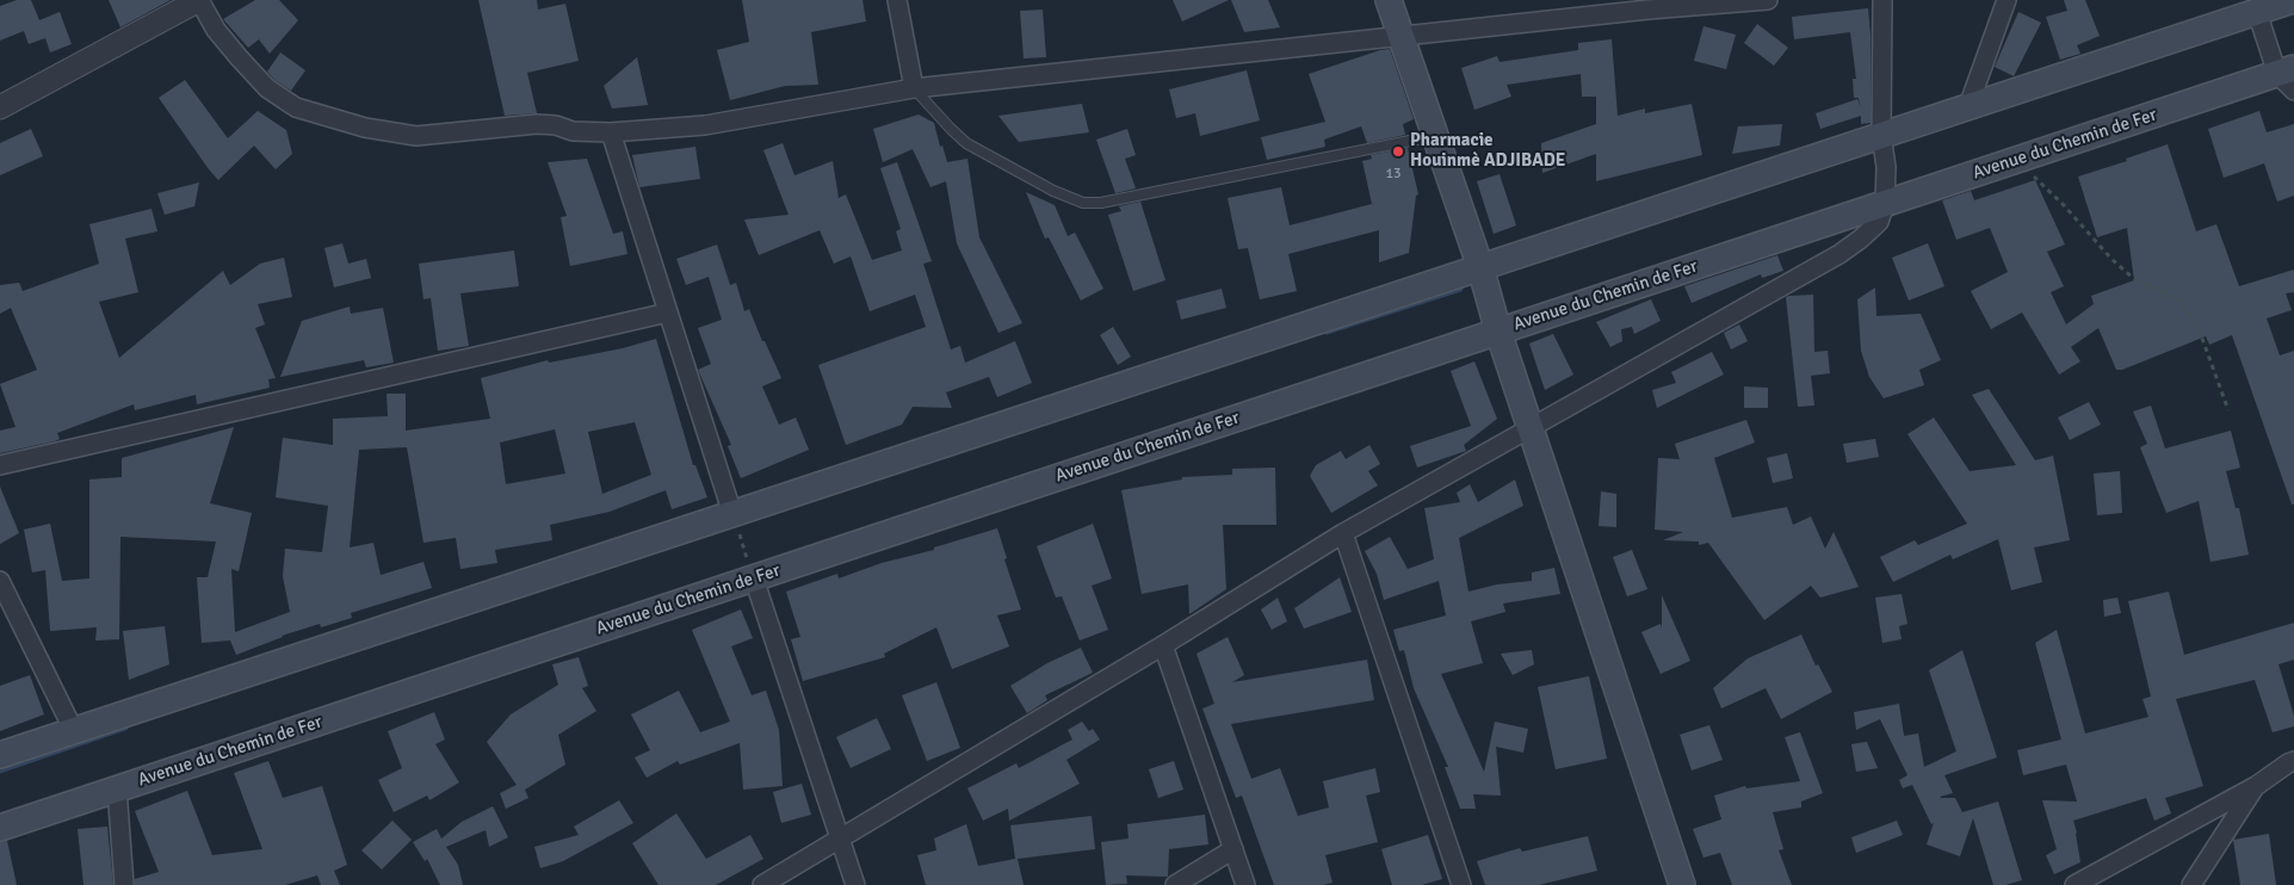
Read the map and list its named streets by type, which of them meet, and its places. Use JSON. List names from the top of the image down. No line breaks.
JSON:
{"streets":{"main road":["Avenue du Chemin de Fer"]},"places":["Pharmacie Houinmè ADJIBADE"],"house_numbers":["13"]}
